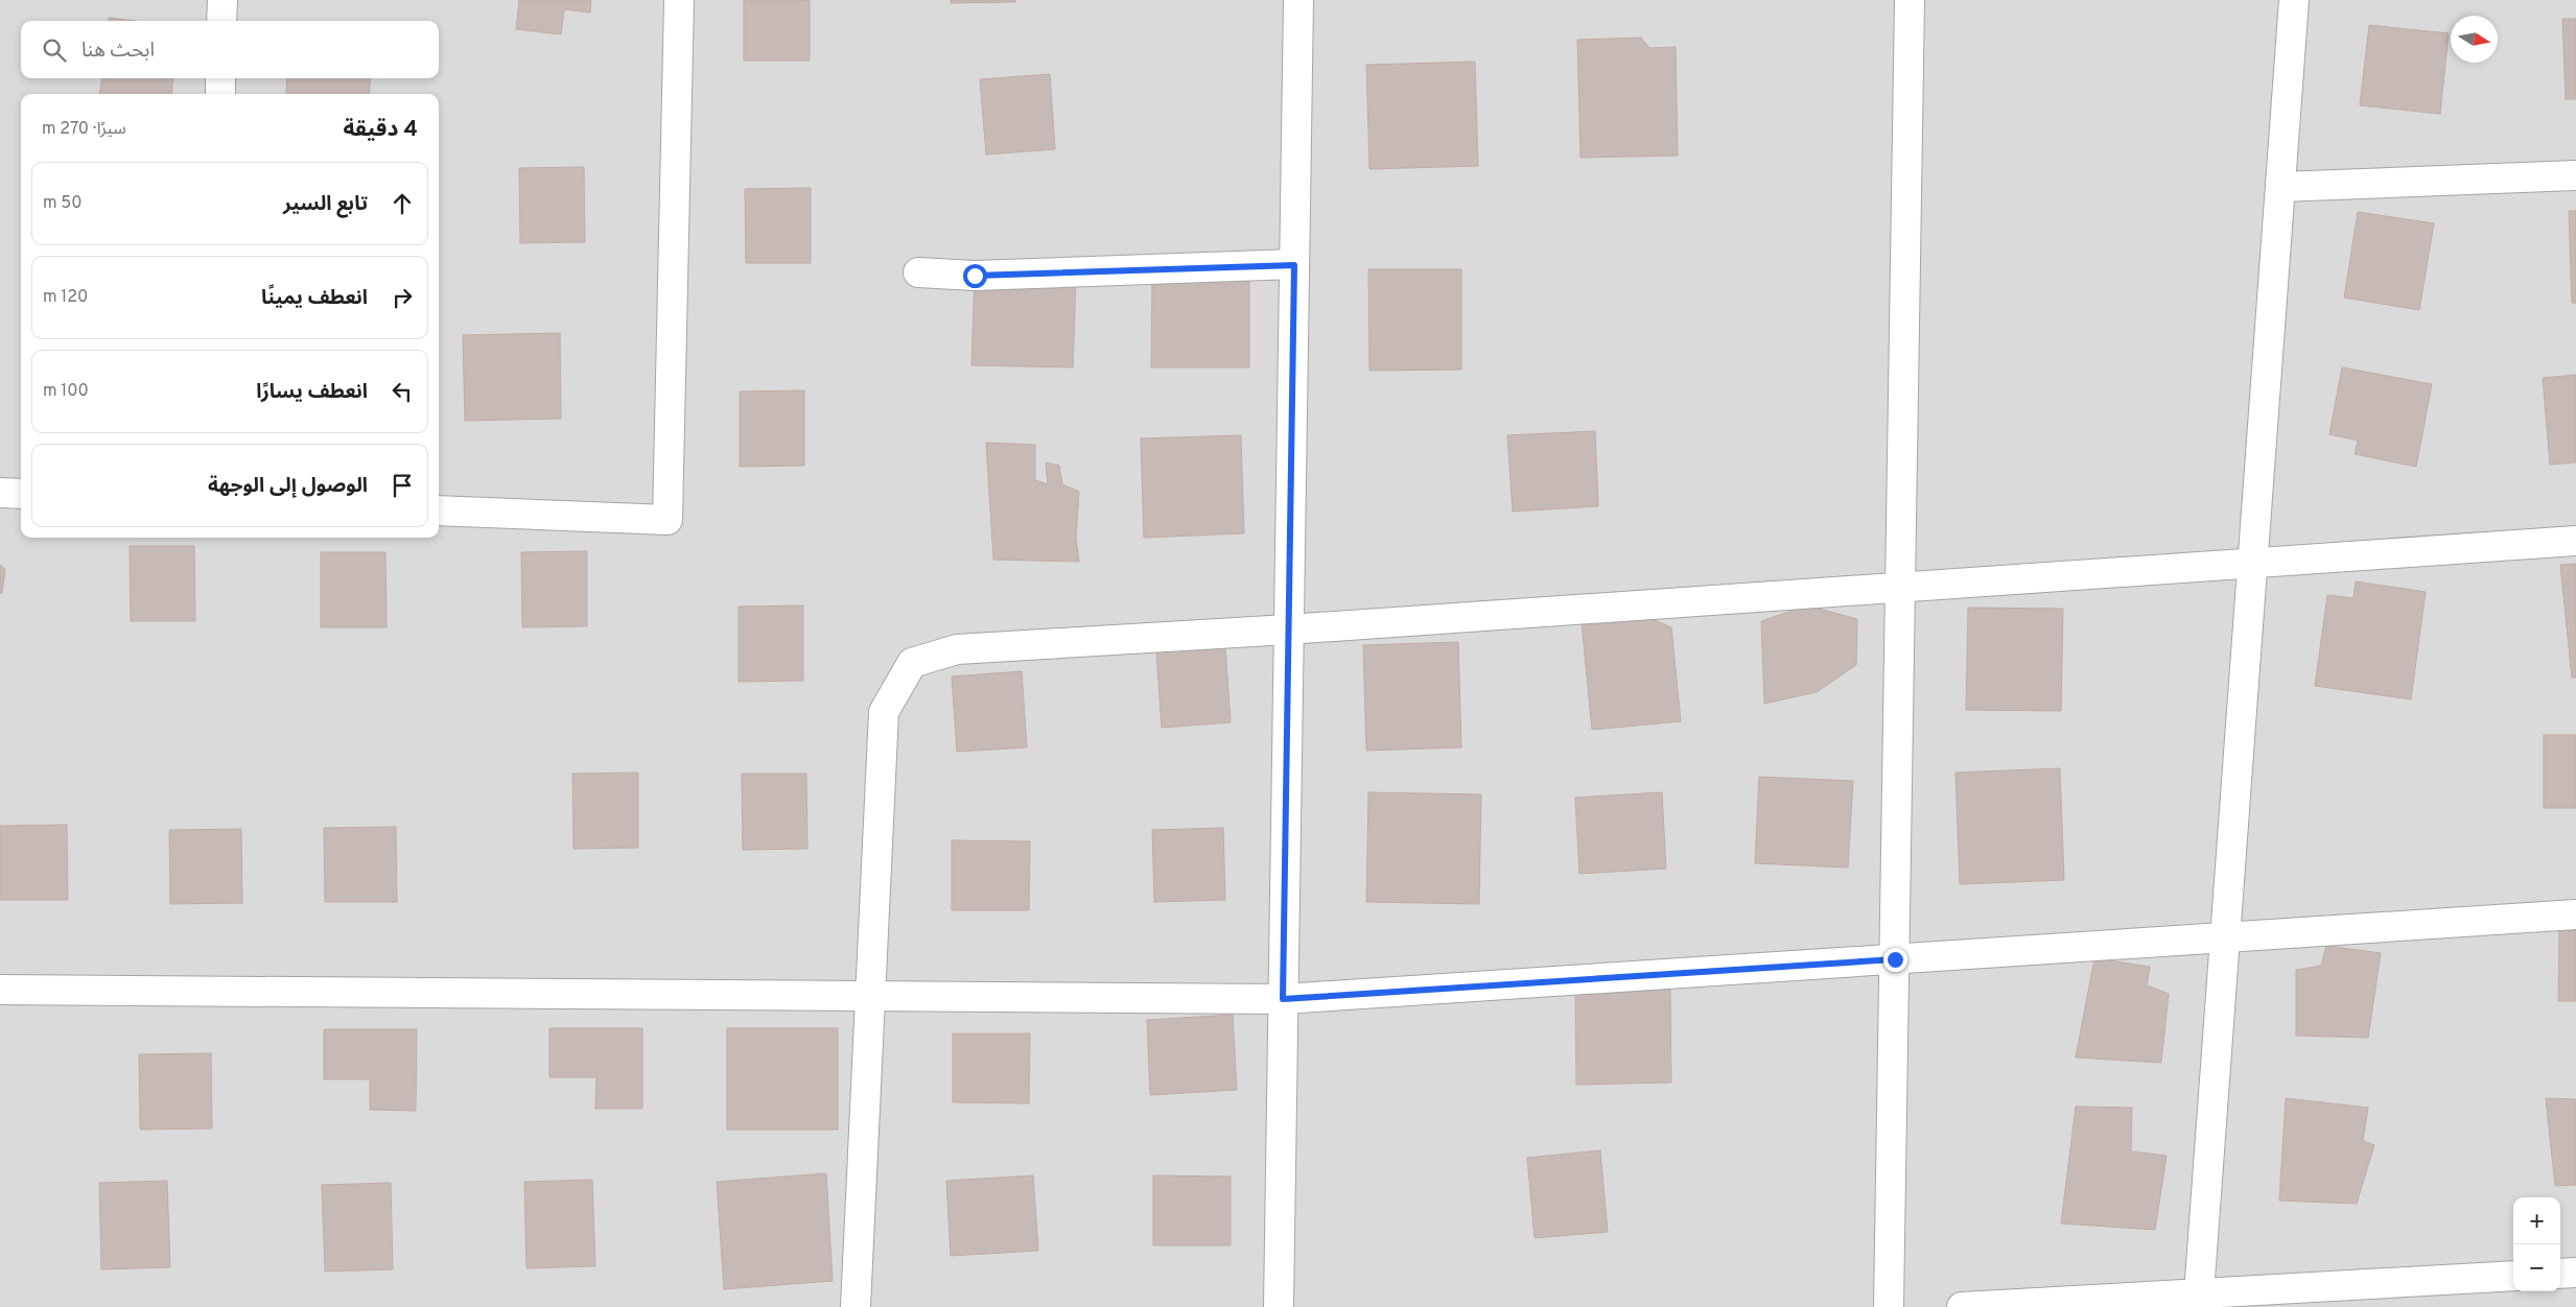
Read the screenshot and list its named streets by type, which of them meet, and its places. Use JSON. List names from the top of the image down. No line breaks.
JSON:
{"north":"right","page":{"search":"ابحث هنا","heading":["4 دقيقة","سيرًا · 270 m"],"list":[["تابع السير","50 m"],["انعطف يمينًا","120 m"],["انعطف يسارًا","100 m"],"الوصول إلى الوجهة"],"map_buttons":["+","−"]}}
